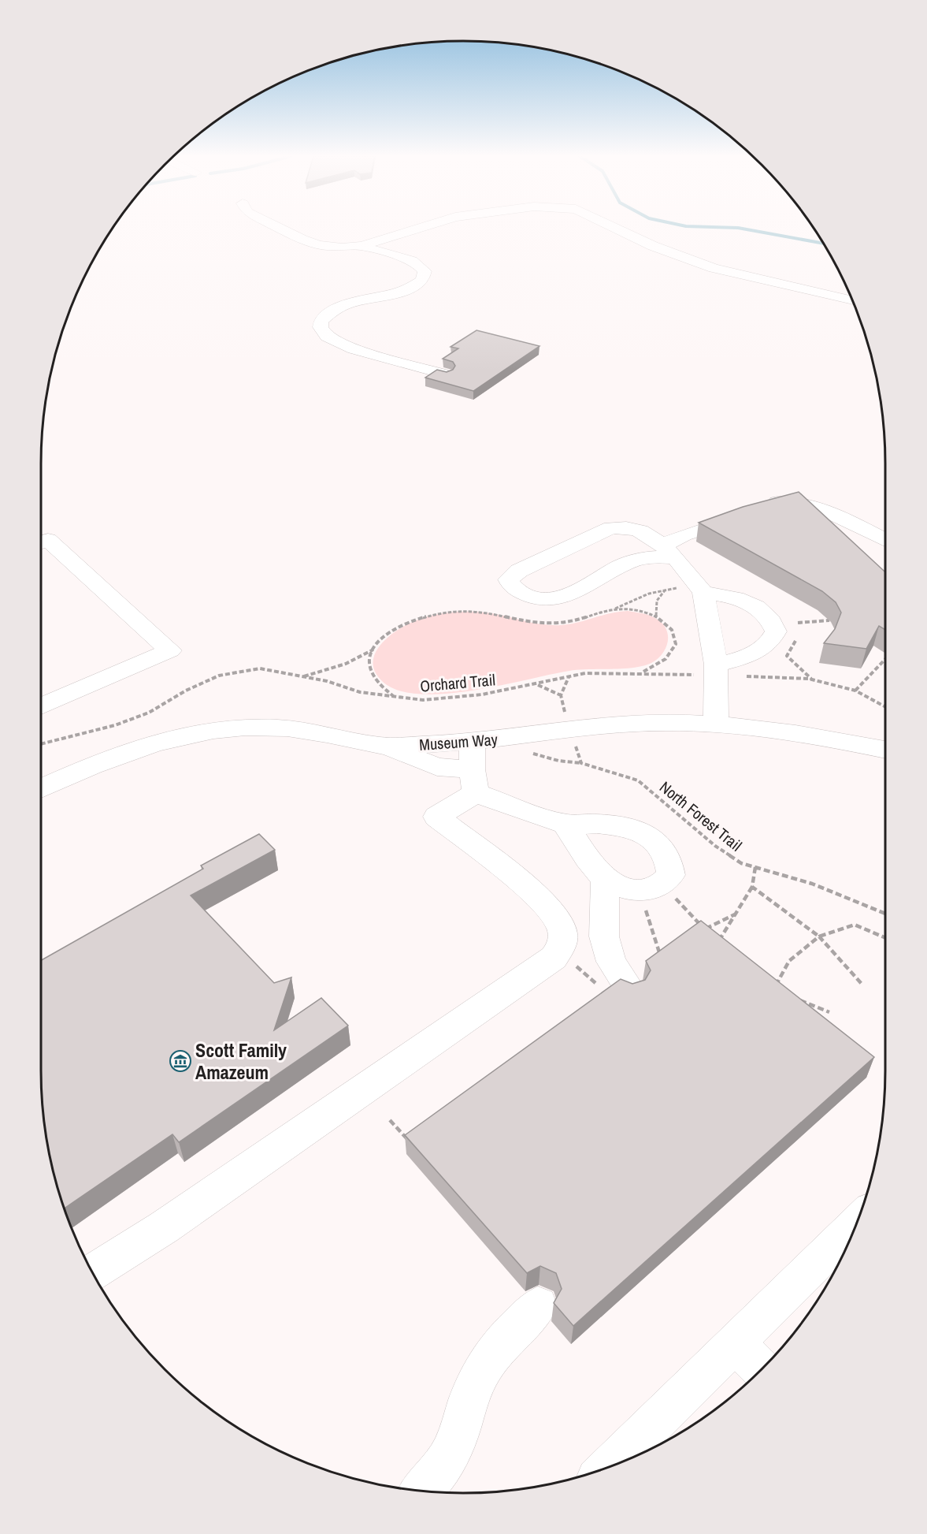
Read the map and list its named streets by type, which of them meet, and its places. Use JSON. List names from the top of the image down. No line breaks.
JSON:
{"streets":{"street":["Museum Way"],"path":["Orchard Trail","North Forest Trail"]},"places":{"museum":["Scott Family Amazeum"]}}
